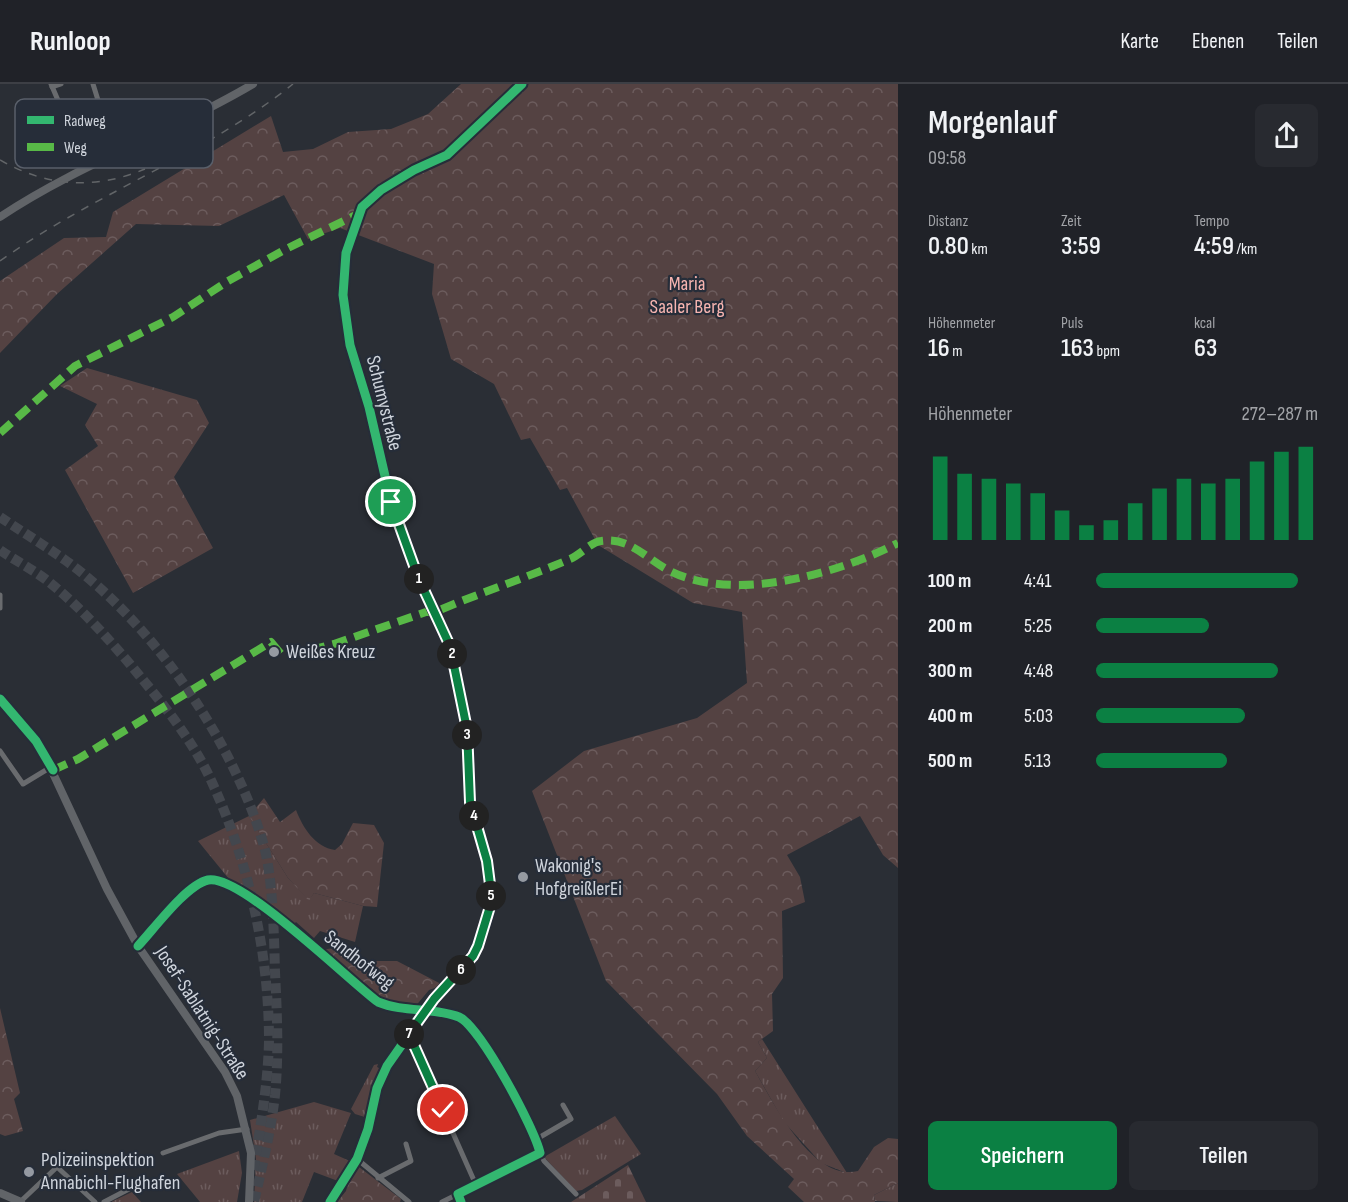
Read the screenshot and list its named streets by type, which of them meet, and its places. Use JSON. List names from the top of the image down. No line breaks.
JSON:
{"streets":{"main road":["Josef-Sablatnig-Straße"],"street":["Schumystraße","Sandhofweg"]},"crossings":[["Schumystraße","Sandhofweg"],["Sandhofweg","Josef-Sablatnig-Straße"]],"parks":["Maria Saaler Berg"],"places":["Weißes Kreuz","Wakonig's HofgreißlerEi","Polizeiinspektion Annabichl-Flughafen"],"legend":["Radweg","Weg"],"page":{"header":"Runloop","nav":["Karte","Ebenen","Teilen"],"heading":["Morgenlauf","09:58"],"stats":[["Distanz","0.80 km"],["Zeit","3:59"],["Tempo","4:59 /km"],["Höhenmeter","16 m"],["Puls","163 bpm"],["kcal","63"]],"chart":["Höhenmeter","272–287 m"],"list":[{"name":"100 m","note":"4:41"},{"name":"200 m","note":"5:25"},{"name":"300 m","note":"4:48"},{"name":"400 m","note":"5:03"},{"name":"500 m","note":"5:13"}],"pins":["1","2","3","4","5","6","7"],"buttons":["Speichern","Teilen"]}}
